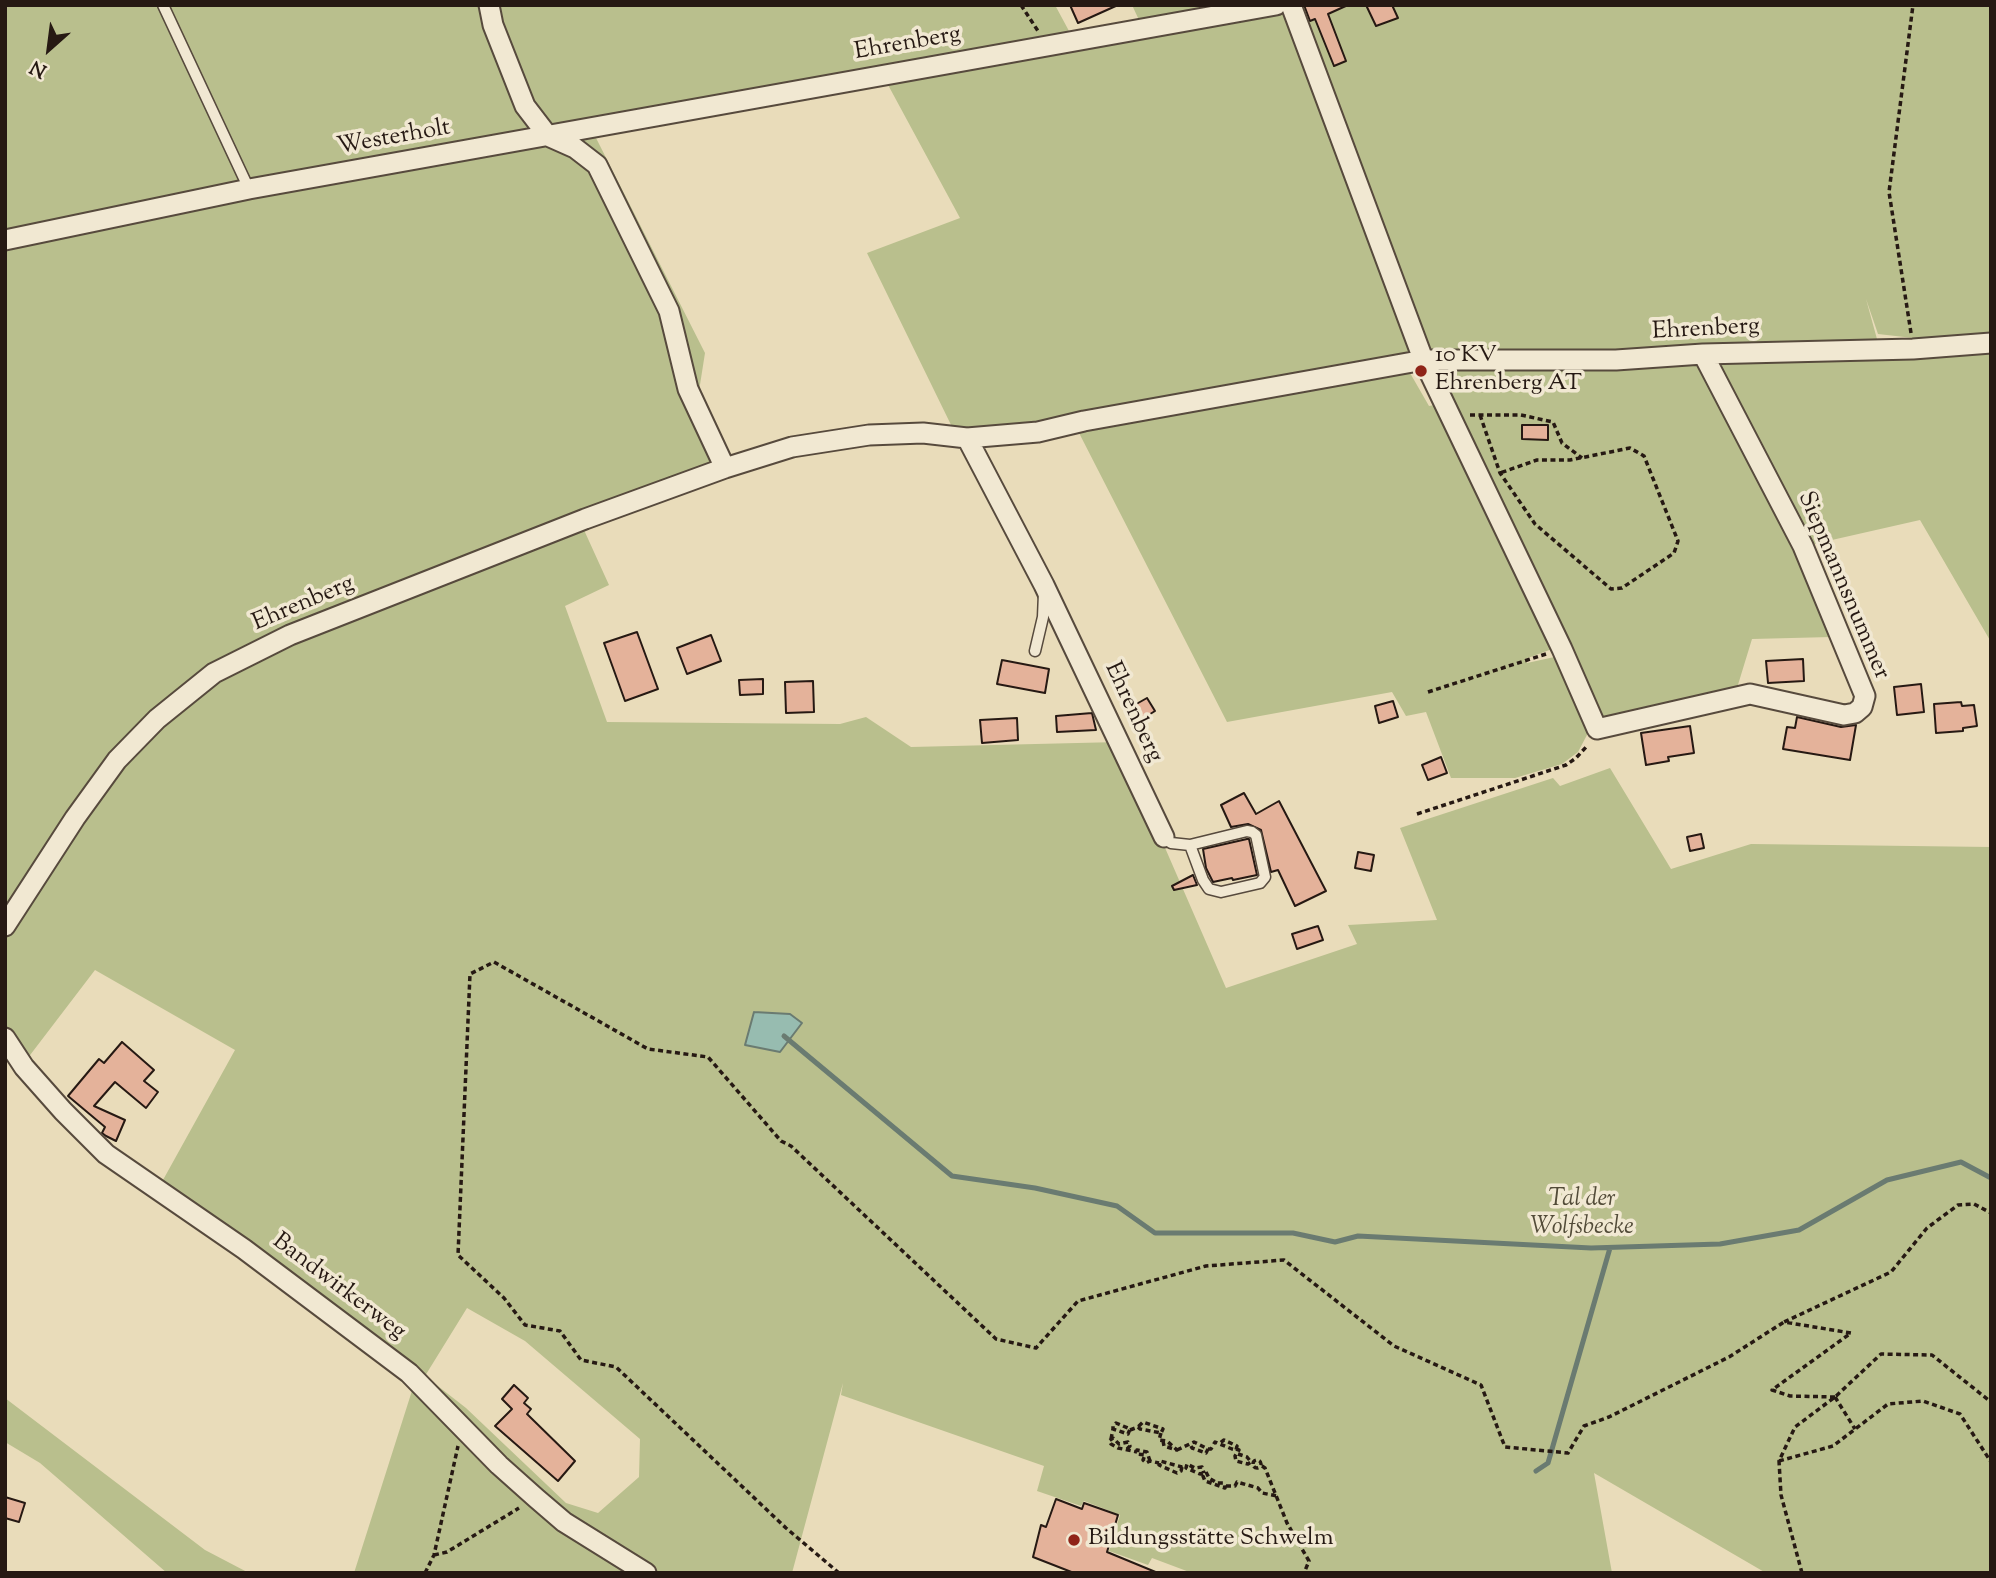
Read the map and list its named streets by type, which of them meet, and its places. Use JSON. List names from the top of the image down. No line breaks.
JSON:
{"streets":{"street":["Ehrenberg","Westerholt","Siepmannsnummer","Bandwirkerweg"]},"crossings":[["Ehrenberg","Westerholt"],["Ehrenberg","Siepmannsnummer"]],"parks":["Tal der Wolfsbecke"],"places":["10 KV Ehrenberg AT","Bildungsstätte Schwelm"],"north":"bottom left"}
